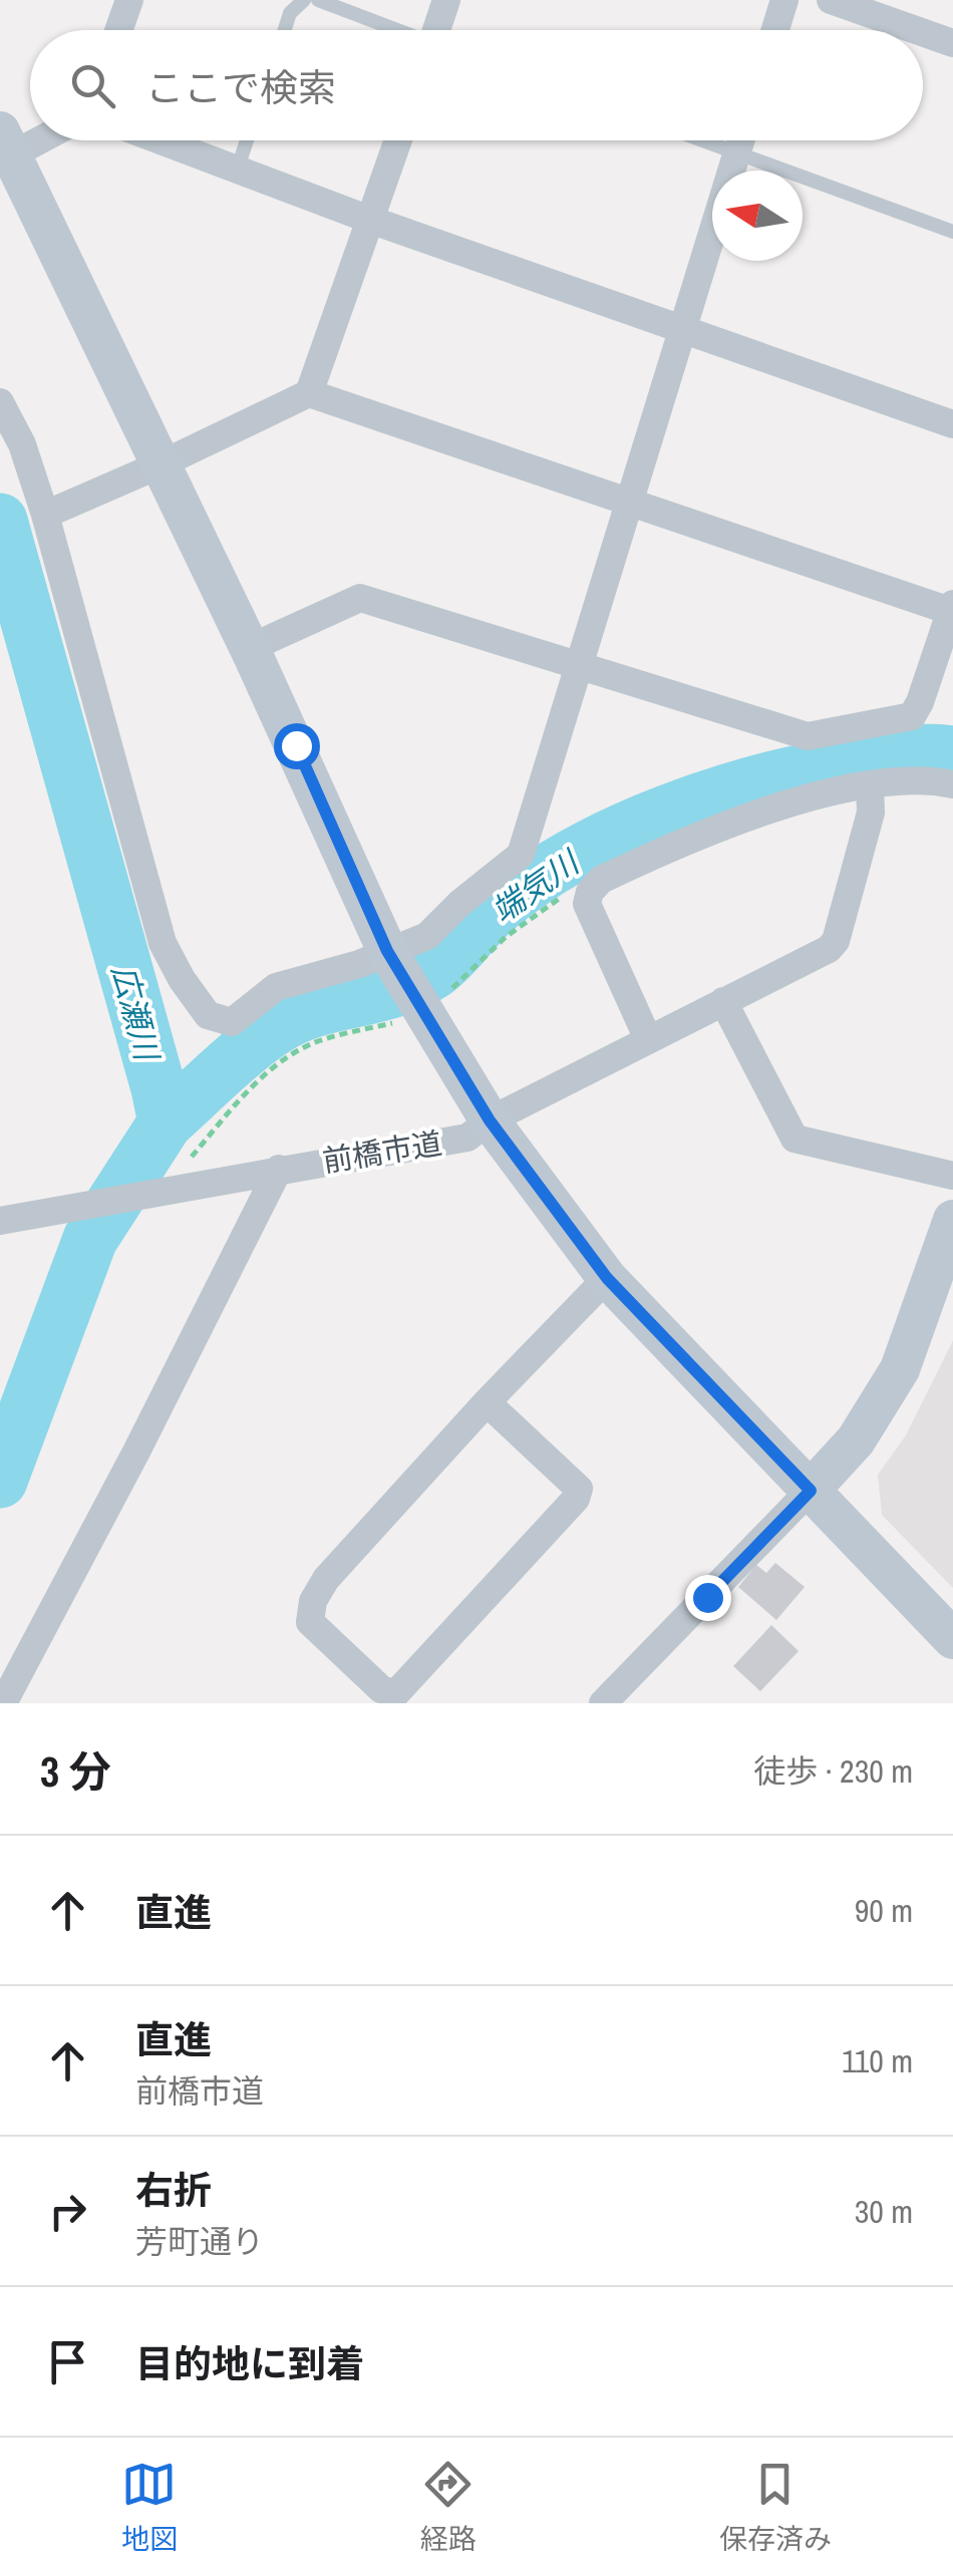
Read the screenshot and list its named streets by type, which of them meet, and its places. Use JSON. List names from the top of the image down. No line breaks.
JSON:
{"streets":{"street":["前橋市道"]},"water":["端気川","広瀬川"],"north":"left","page":{"search":"ここで検索","heading":["3 分","徒歩 · 230 m"],"list":[["直進","90 m"],["直進","前橋市道","110 m"],["右折","芳町通り","30 m"],"目的地に到着"],"nav":["地図","経路","保存済み"]}}
